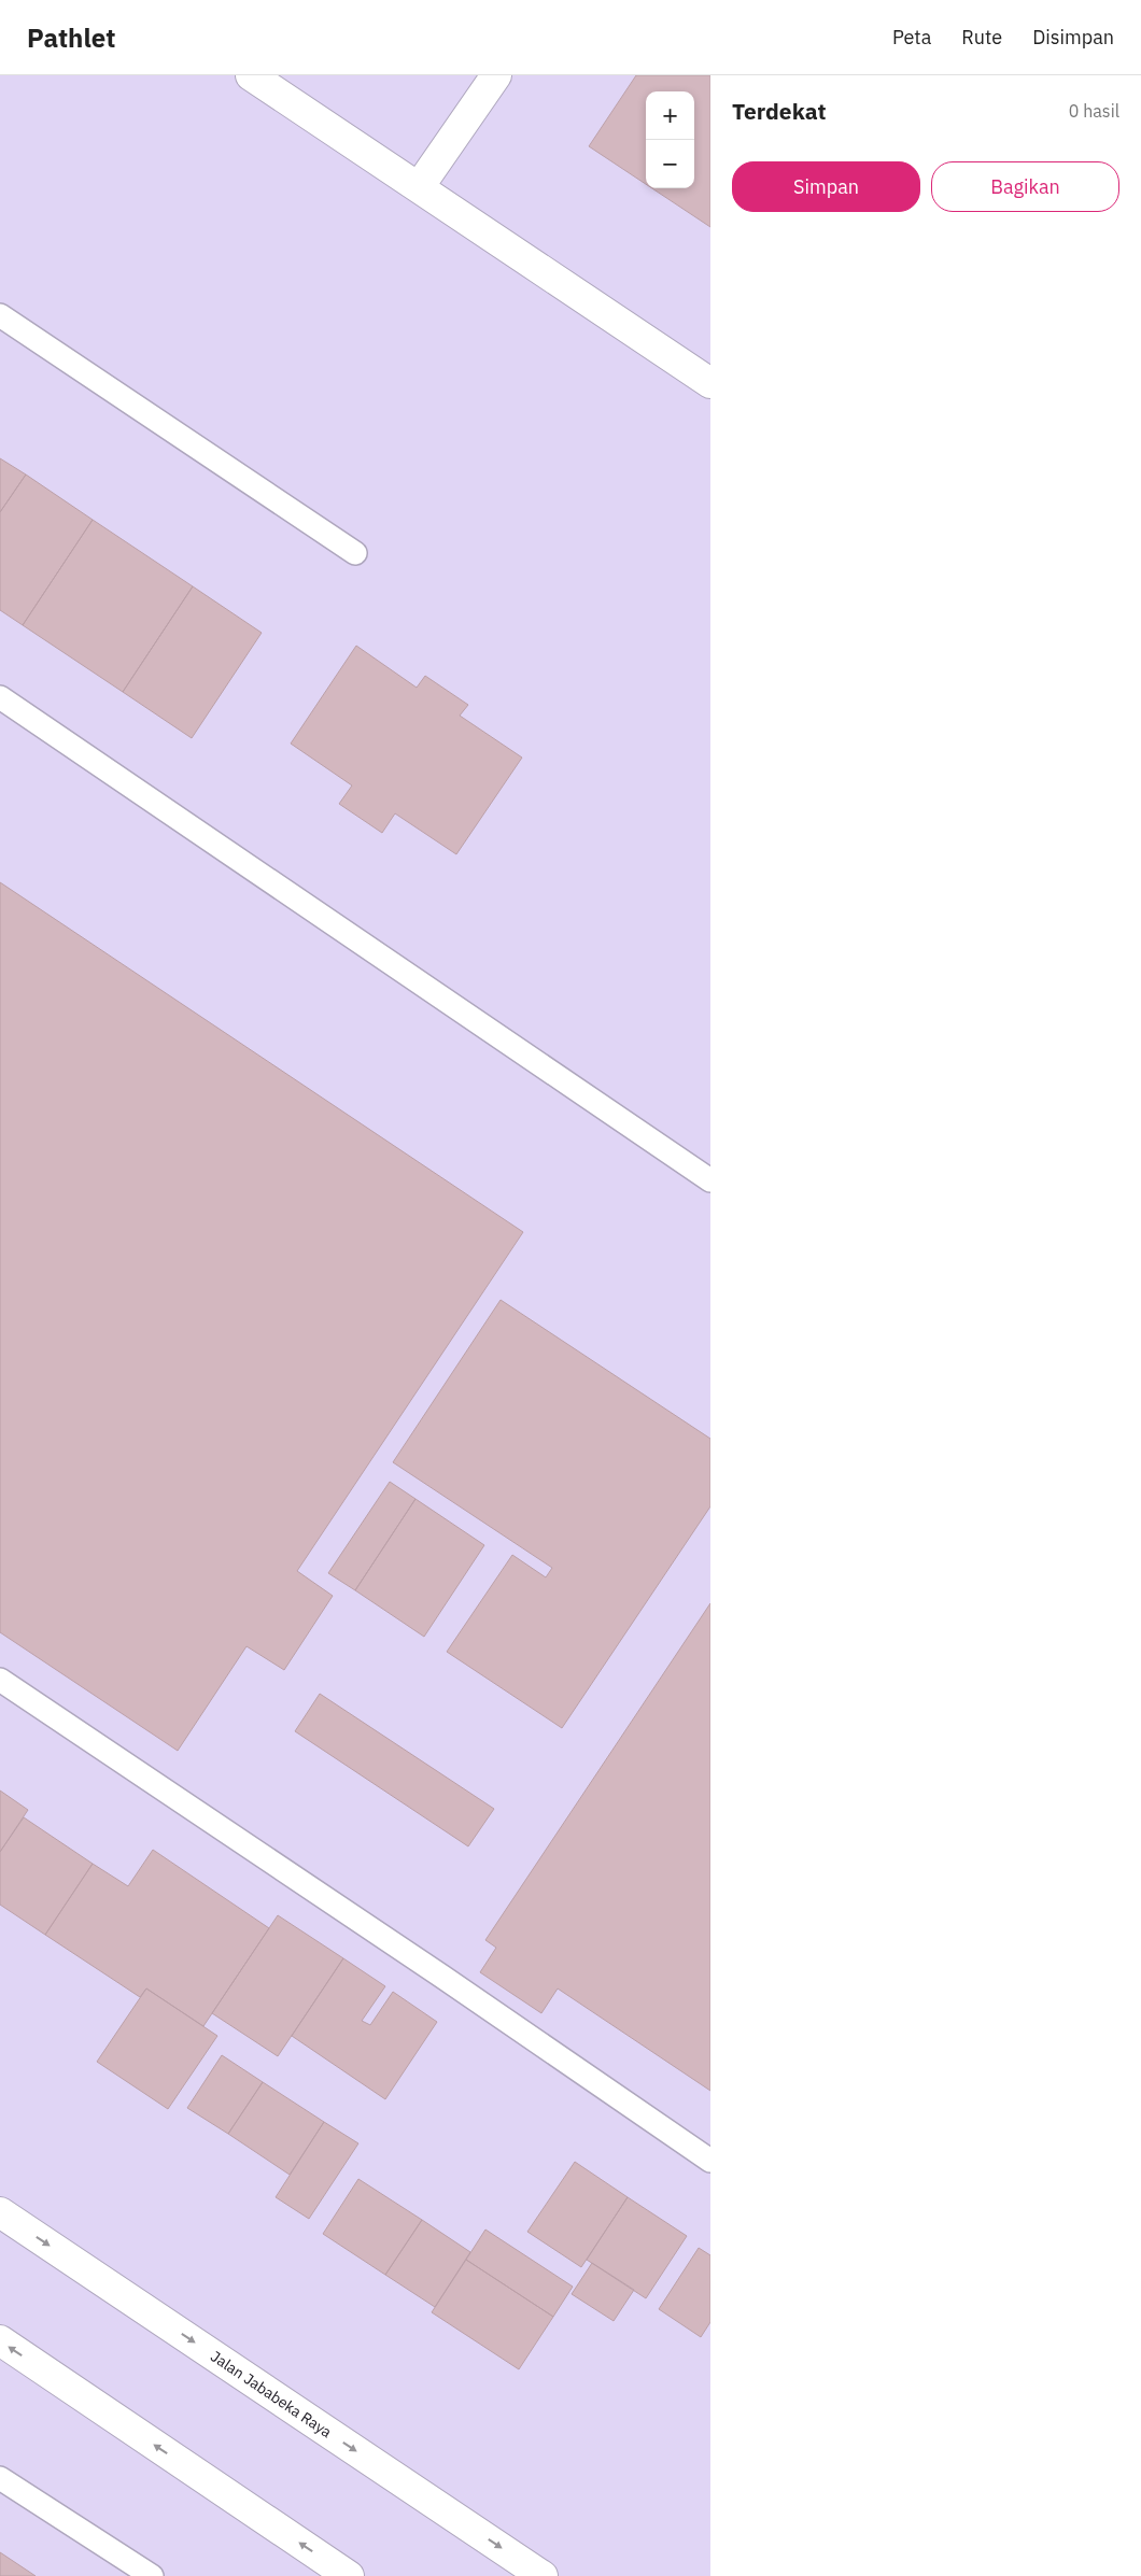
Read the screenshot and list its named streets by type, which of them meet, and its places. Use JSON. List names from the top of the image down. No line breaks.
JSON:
{"streets":{"street":["Jalan Jababeka Raya"]},"page":{"header":"Pathlet","nav":["Peta","Rute","Disimpan"],"heading":["Terdekat","0 hasil"],"map_buttons":["+","−"],"buttons":["Simpan","Bagikan"]}}
